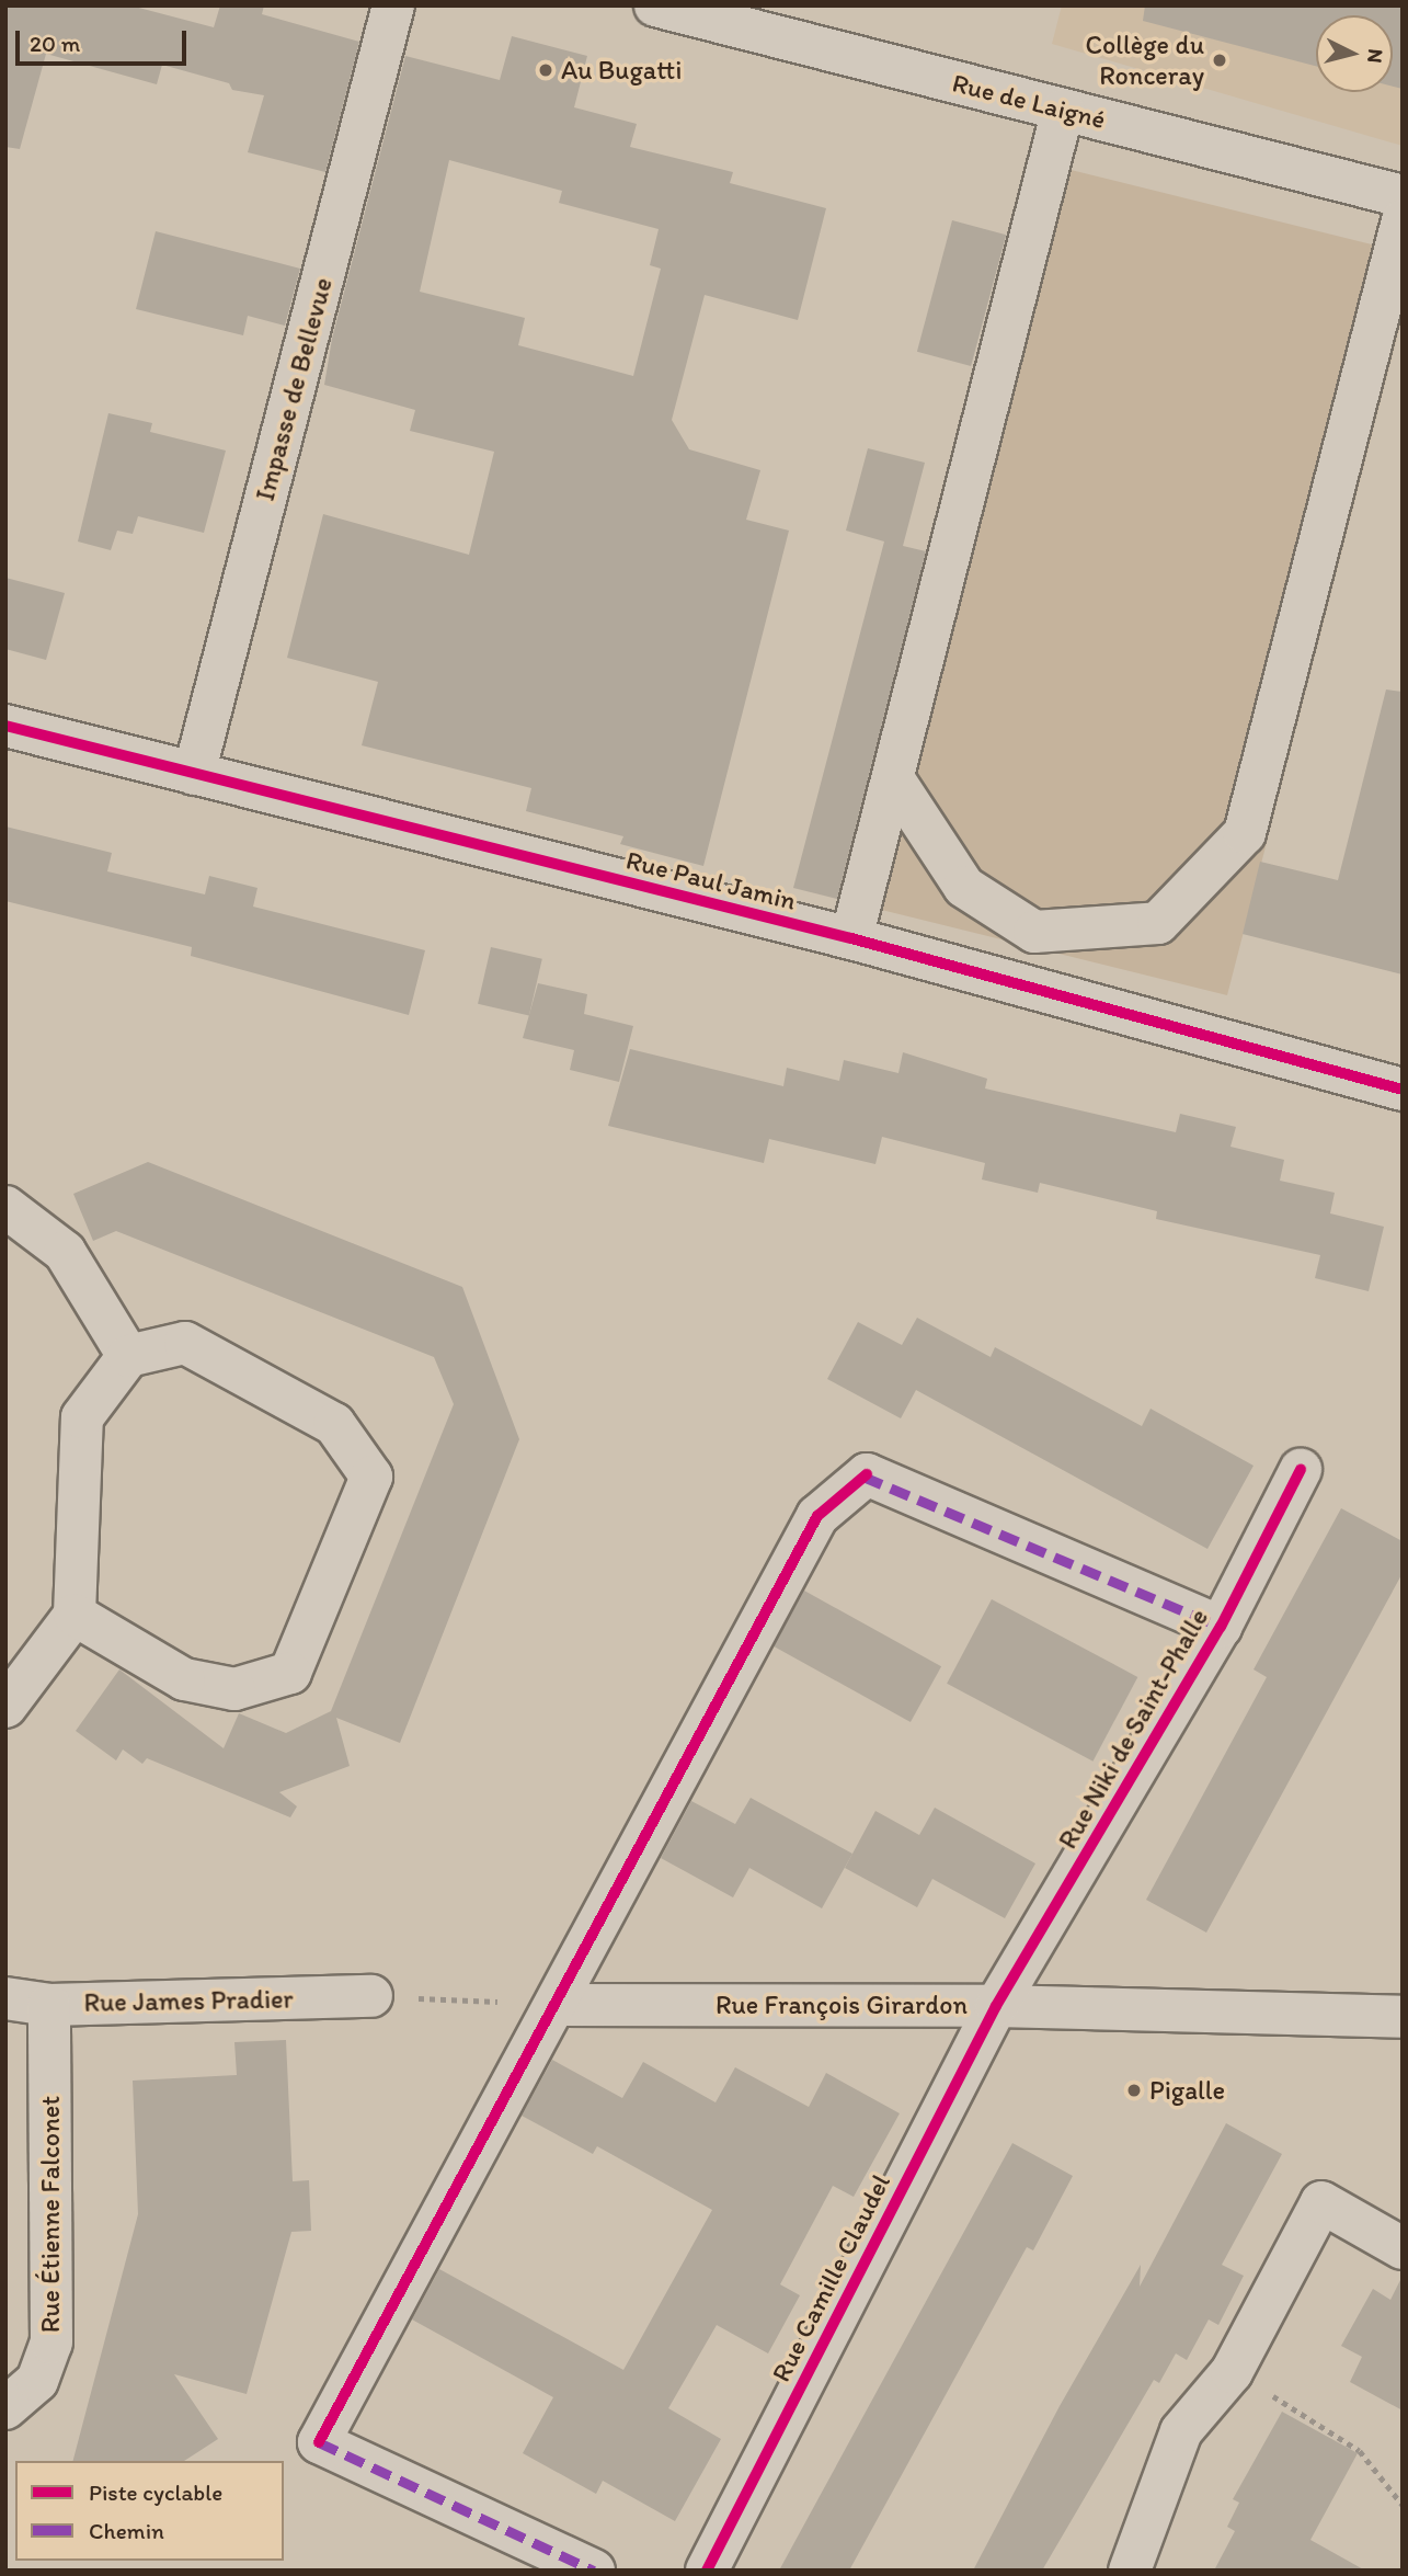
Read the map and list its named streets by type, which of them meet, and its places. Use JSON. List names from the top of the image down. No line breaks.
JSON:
{"streets":{"street":["Rue de Laigné","Impasse de Bellevue","Rue Paul Jamin","Rue Niki de Saint-Phalle","Rue James Pradier","Rue François Girardon","Rue Étienne Falconet","Rue Camille Claudel"]},"crossings":[["Impasse de Bellevue","Rue Paul Jamin"],["Rue Niki de Saint-Phalle","Rue François Girardon"],["Rue Niki de Saint-Phalle","Rue Camille Claudel"],["Rue James Pradier","Rue Étienne Falconet"],["Rue François Girardon","Rue Camille Claudel"]],"places":["Collège du Ronceray","Au Bugatti","Pigalle"],"legend":["Piste cyclable","Chemin"],"scale_bar":"20 m","north":"right"}
